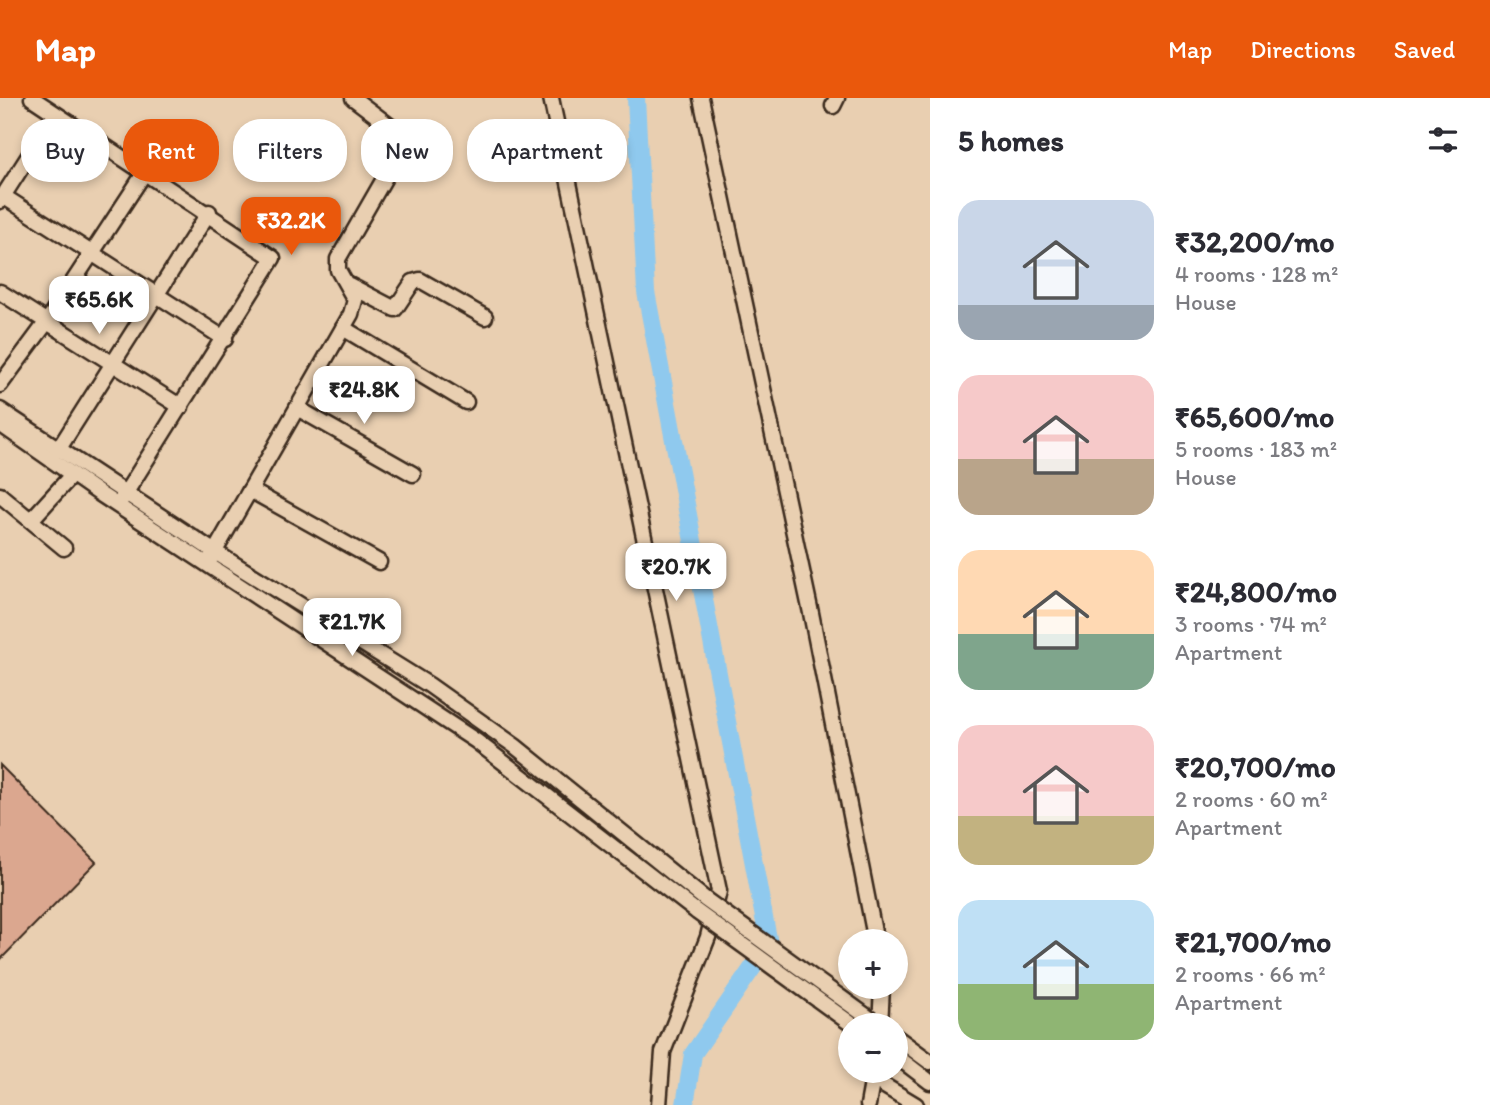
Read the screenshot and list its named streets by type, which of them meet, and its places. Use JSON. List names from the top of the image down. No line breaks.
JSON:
{"page":{"header":"Map","nav":["Map","Directions","Saved"],"heading":"5 homes","chip":["Buy","Rent","Filters","New","Apartment"],"list":[{"name":"₹32,200/mo","note":"4 rooms · 128 m² · House"},{"name":"₹65,600/mo","note":"5 rooms · 183 m² · House"},{"name":"₹24,800/mo","note":"3 rooms · 74 m² · Apartment"},{"name":"₹20,700/mo","note":"2 rooms · 60 m² · Apartment"},{"name":"₹21,700/mo","note":"2 rooms · 66 m² · Apartment"}],"price":["₹32.2K","₹65.6K","₹24.8K","₹20.7K","₹21.7K"],"map_buttons":["+","−"]}}
